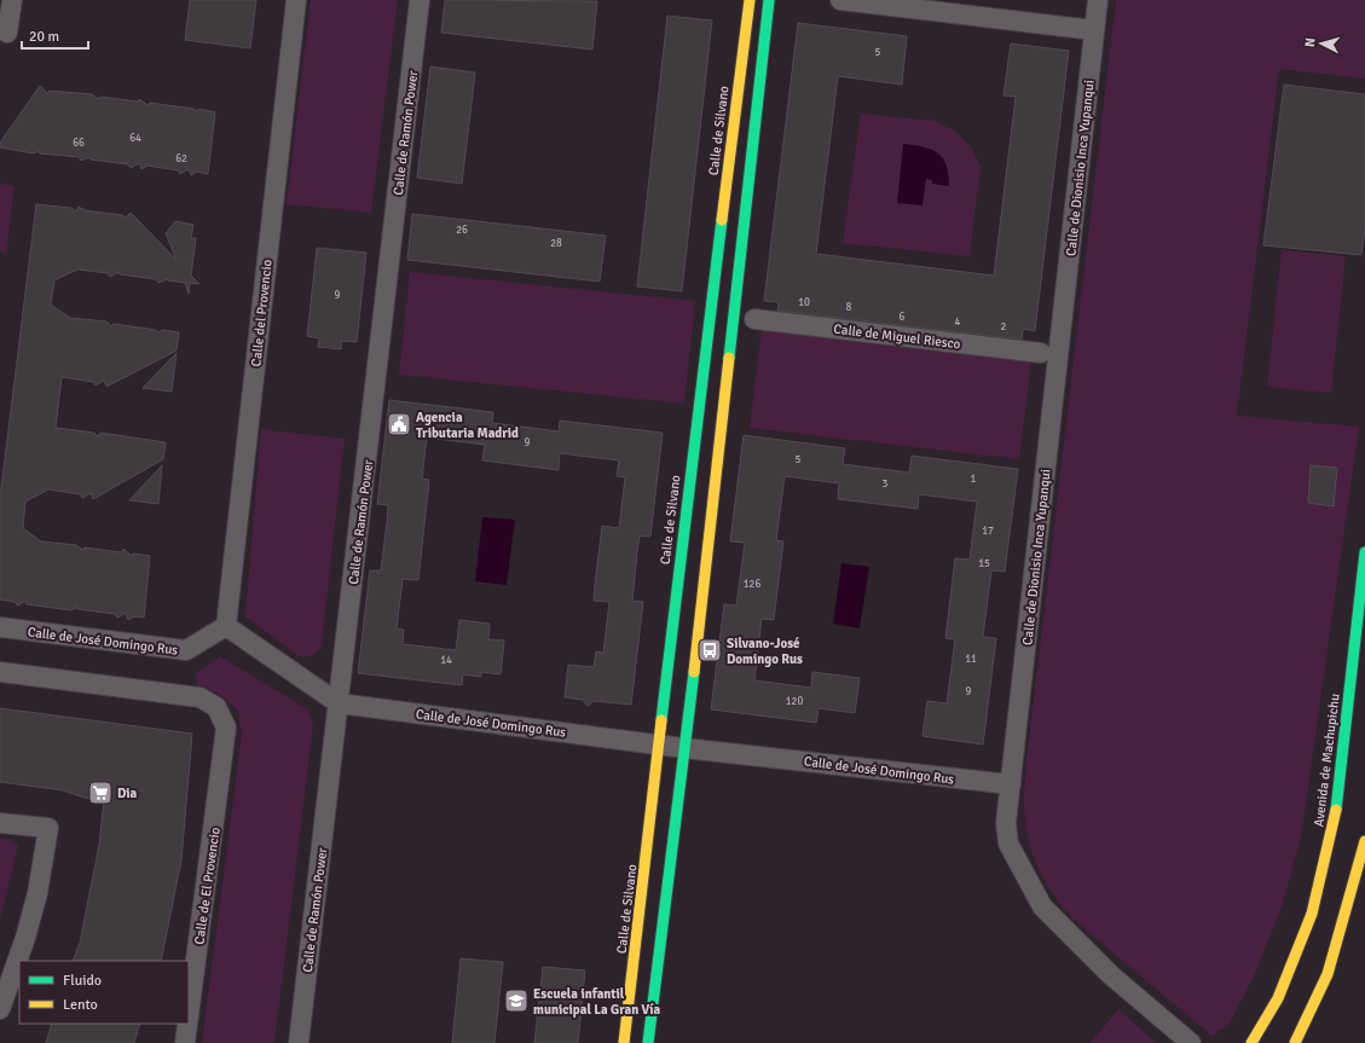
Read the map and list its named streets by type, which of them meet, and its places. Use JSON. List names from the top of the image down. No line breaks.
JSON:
{"streets":{"street":["Calle de Silvano","Calle de Ramón Power","Calle de Dionisio Inca Yupanqui","Calle del Provencio","Calle de Miguel Riesco","Calle de José Domingo Rus","Avenida de Machupichu","Calle de El Provencio"]},"crossings":[["Calle de Silvano","Calle de José Domingo Rus"],["Calle de Ramón Power","Calle de José Domingo Rus"],["Calle de Dionisio Inca Yupanqui","Calle de José Domingo Rus"],["Calle del Provencio","Calle de José Domingo Rus"]],"places":{"public building":["Agencia Tributaria Madrid"],"bus stop":["Silvano-José Domingo Rus"],"supermarket":["Dia"],"school or university":["Escuela infantil municipal La Gran Vía"]},"house_numbers":["5","64","66","62","26","28","9","10","8","6","4","2","9","5","1","3","17","15","126","11","14","9","120"],"legend":["Fluido","Lento"],"scale_bar":"20 m","north":"left"}
